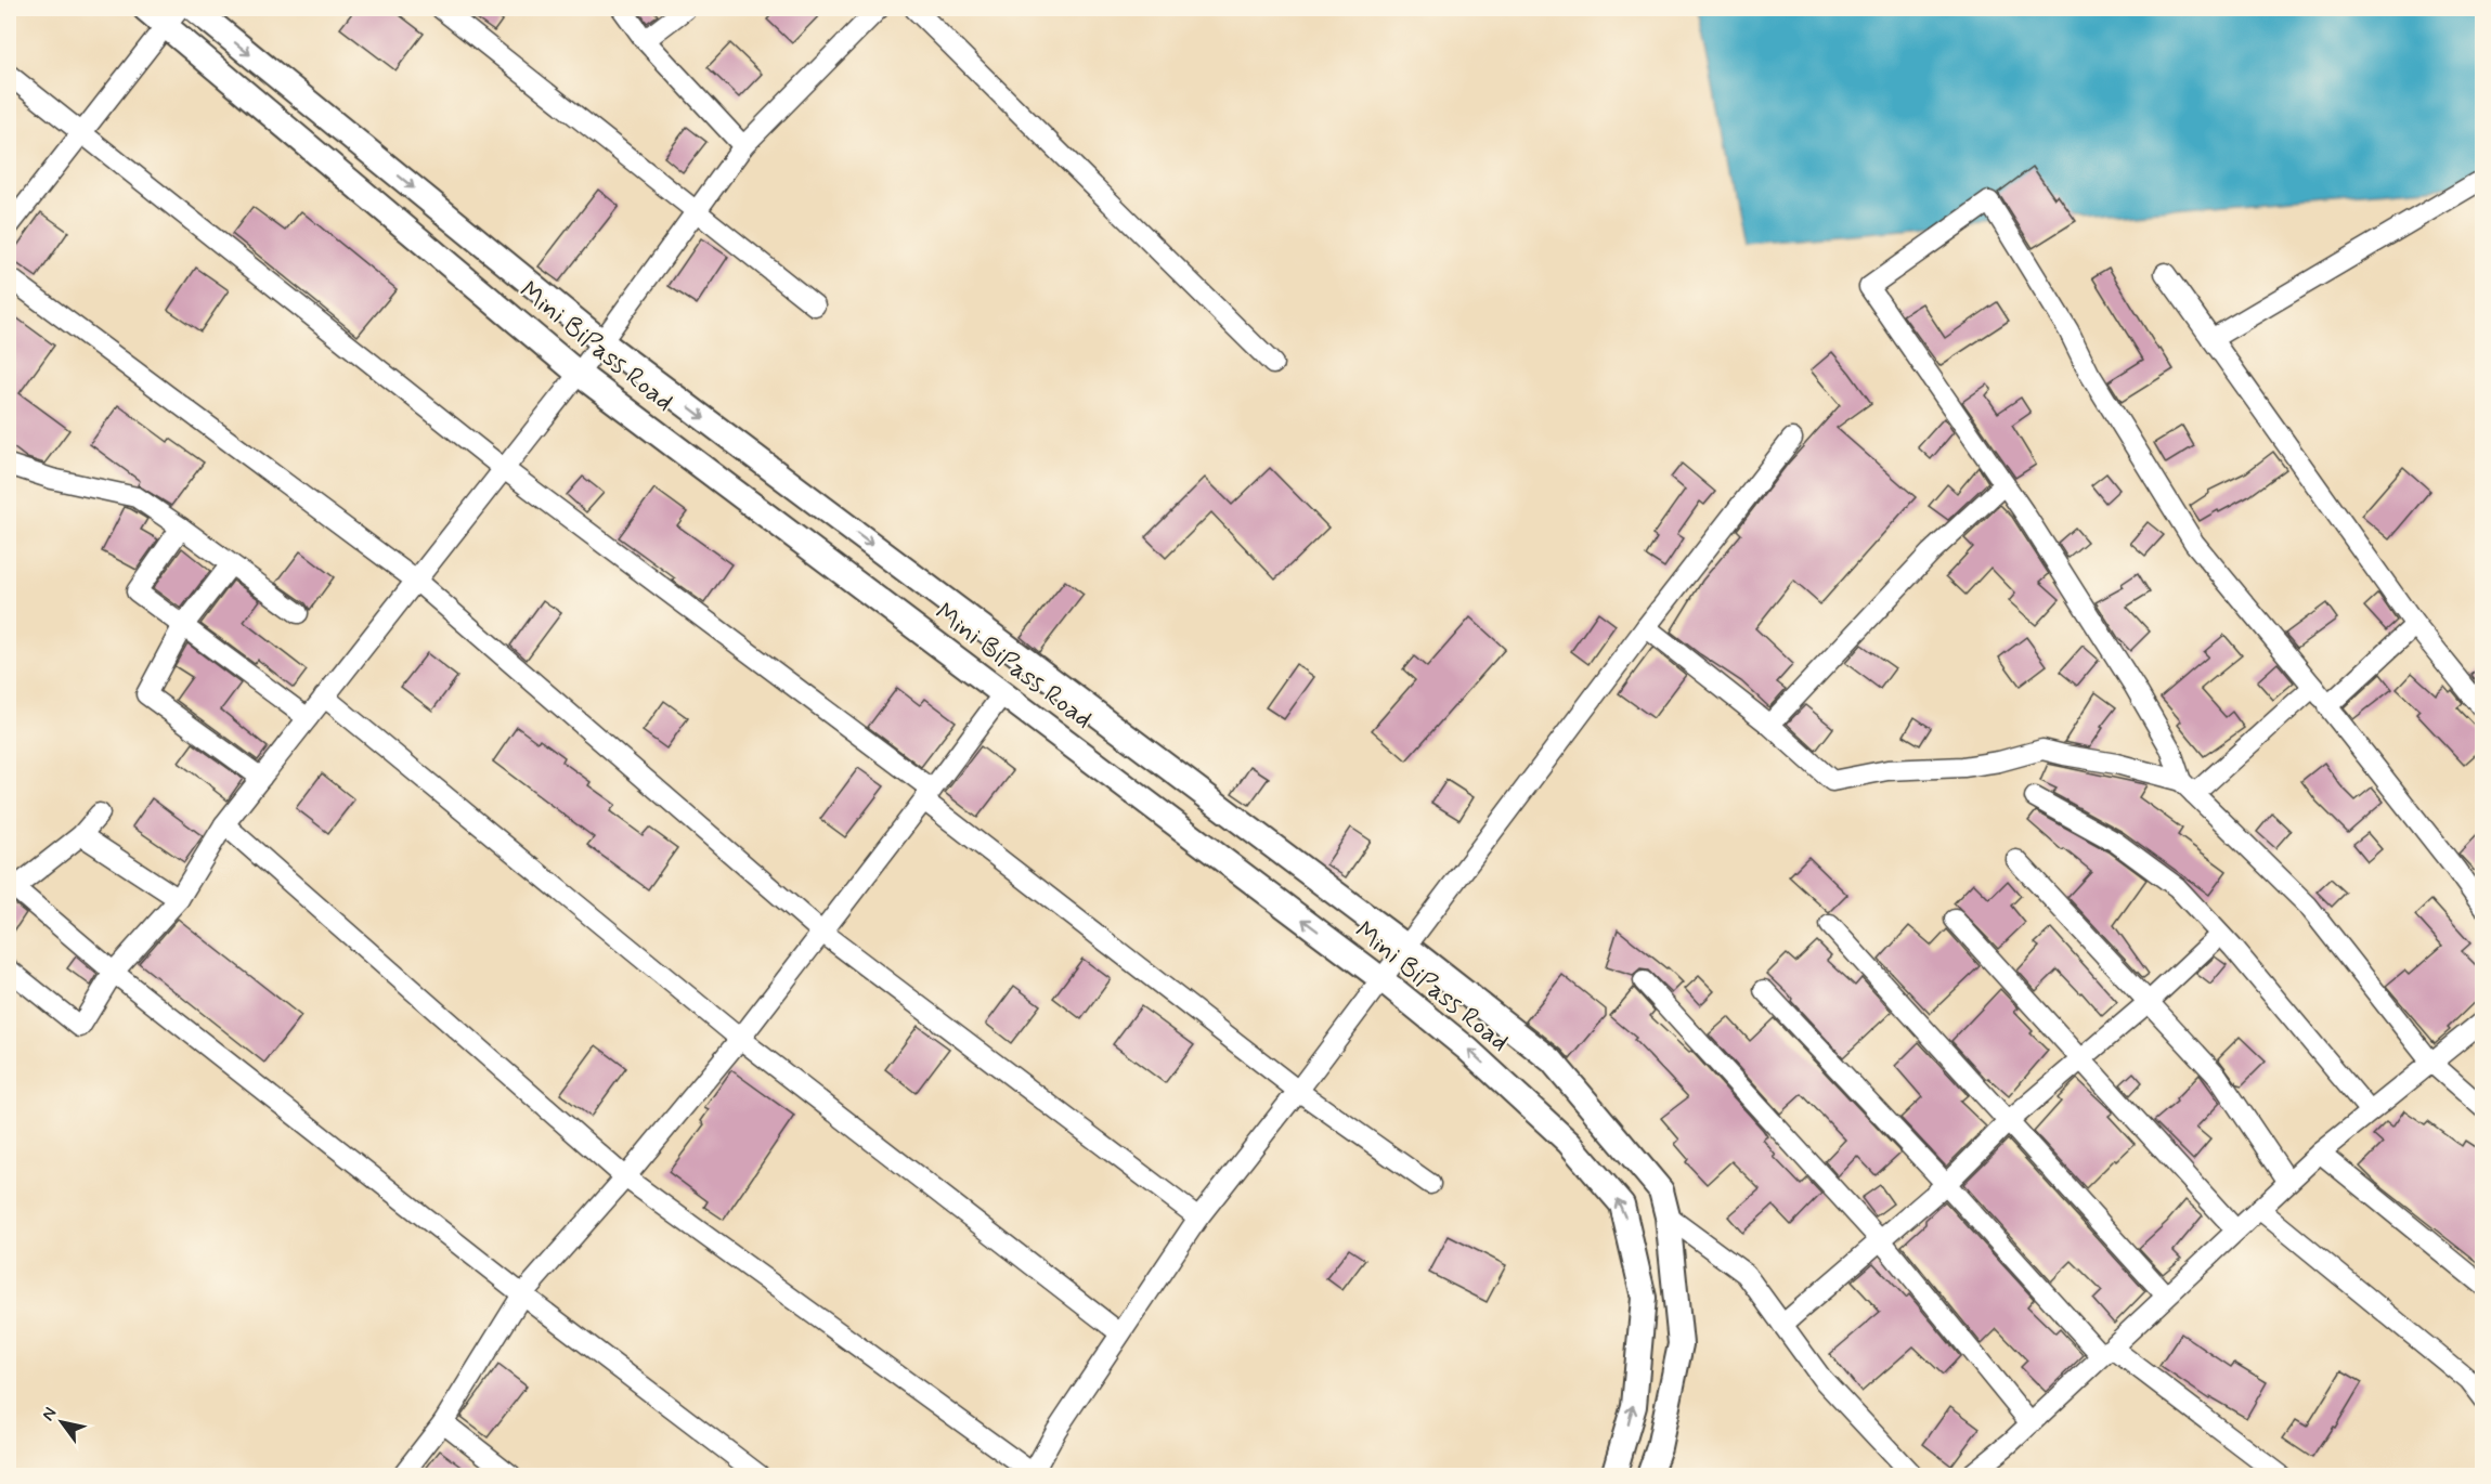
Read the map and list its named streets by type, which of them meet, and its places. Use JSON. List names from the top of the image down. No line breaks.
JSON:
{"streets":{"street":["Mini BiPass Road"]},"north":"top left"}
